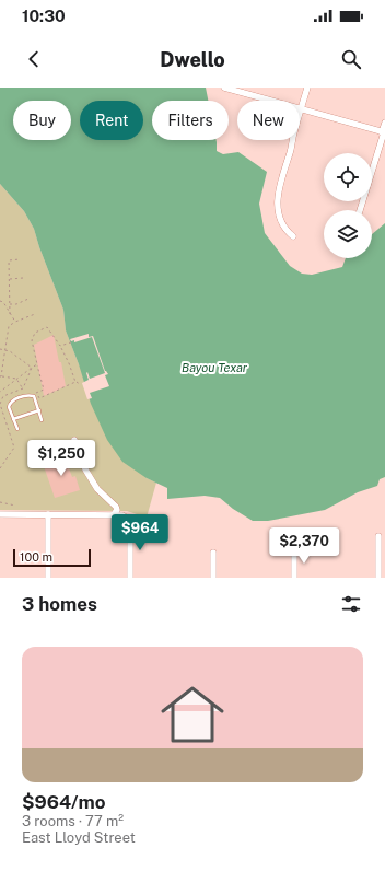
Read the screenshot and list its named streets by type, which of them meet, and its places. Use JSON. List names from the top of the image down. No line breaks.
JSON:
{"water":["Bayou Texar"],"scale_bar":"100 m","page":{"status":"10:30","header":"Dwello","chip":["Buy","Rent","Filters","New"],"price":["$1,250","$964","$2,370"],"scale":"100 m","heading":"3 homes","list":[{"name":"$964/mo","note":"3 rooms · 77 m² · East Lloyd Street"}]}}
